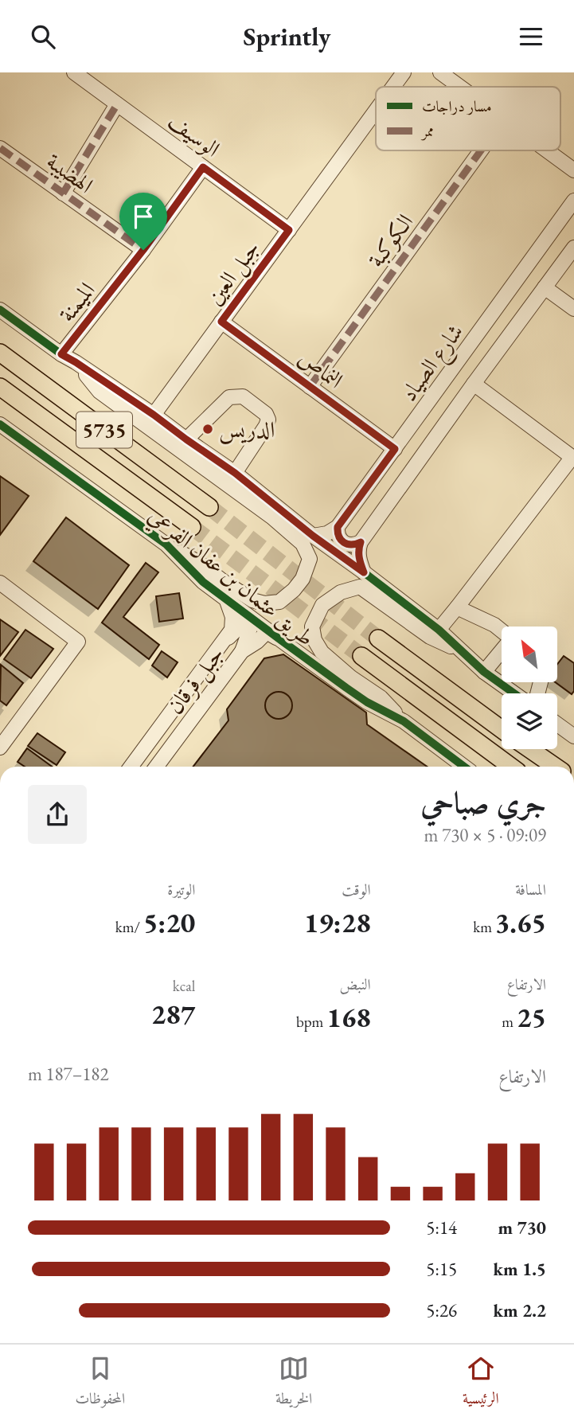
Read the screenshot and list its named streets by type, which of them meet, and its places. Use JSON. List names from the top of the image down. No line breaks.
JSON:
{"streets":{"main road":["5735"],"street":["الوسيف","الهضيبة","الكوكبة","جبل العين","الميمنة","شارع الصياد","النماص","طريق عثمان بن عفان الفرعي","جبل فرقان"]},"crossings":[["الوسيف","جبل العين"],["الوسيف","الميمنة"],["الهضيبة","الميمنة"],["الكوكبة","النماص"],["جبل العين","النماص"],["شارع الصياد","النماص"],["طريق عثمان بن عفان الفرعي","جبل فرقان"]],"places":["الدريس"],"legend":["مسار دراجات","ممر"],"north":"top left","page":{"header":"Sprintly","heading":["جري صباحي","09:09 · 5 × 730 m"],"stats":[["المسافة","3.65 km"],["الوقت","19:28"],["الوتيرة","5:20 /km"],["الارتفاع","25 m"],["النبض","168 bpm"],["kcal","287"]],"chart":["الارتفاع","182–187 m"],"list":[{"name":"730 m","note":"5:14"},{"name":"1.5 km","note":"5:15"},{"name":"2.2 km","note":"5:26"}],"tabs":["الرئيسية","الخريطة","المحفوظات"]}}
